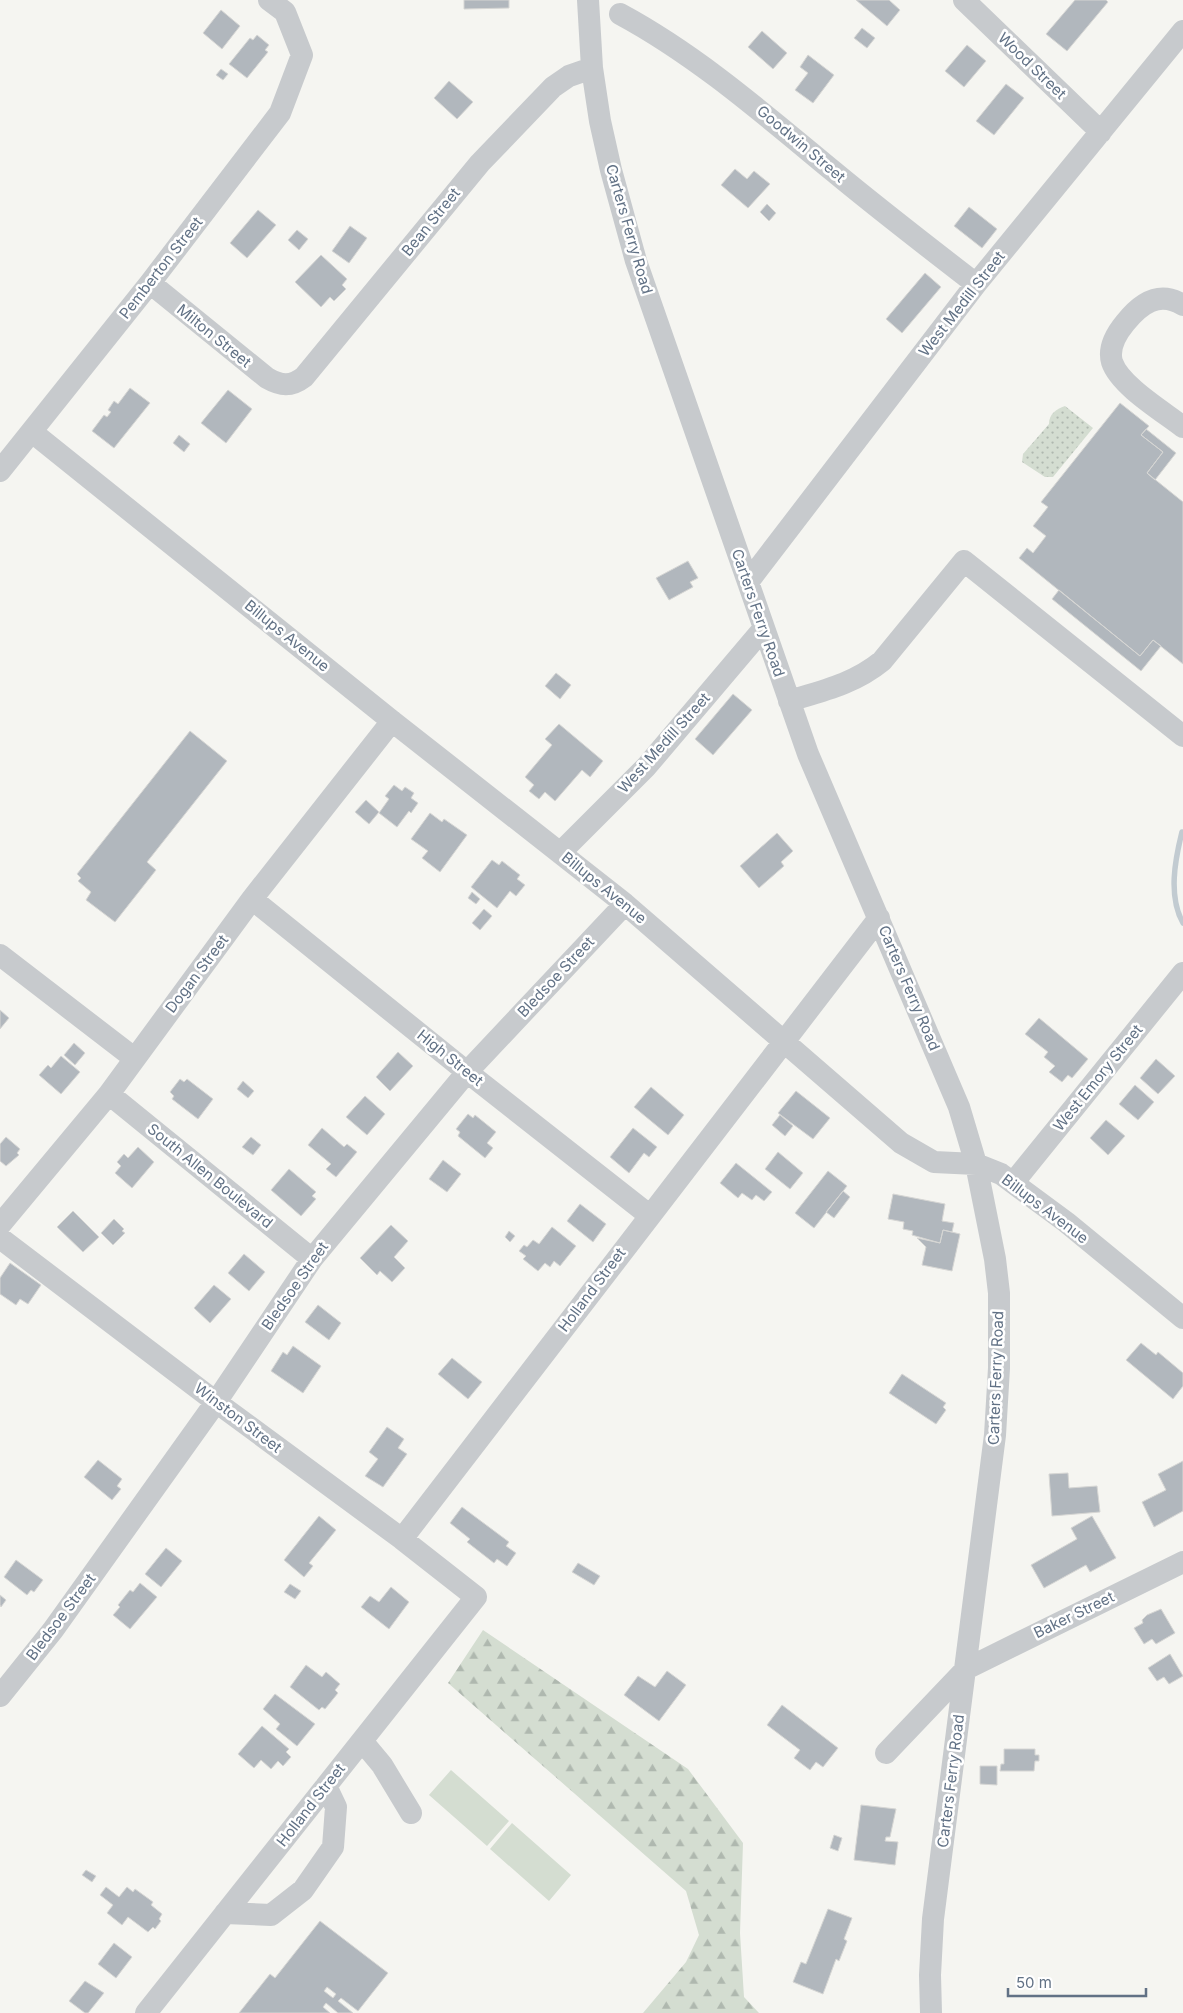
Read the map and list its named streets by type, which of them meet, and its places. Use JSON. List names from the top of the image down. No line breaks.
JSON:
{"streets":{"street":["Wood Street","Goodwin Street","Bean Street","Carters Ferry Road","Pemberton Street","West Medill Street","Milton Street","Billups Avenue","Dogan Street","Bledsoe Street","High Street","West Emory Street","South Allen Boulevard","Holland Street","Winston Street","Baker Street"]},"crossings":[["Wood Street","West Medill Street"],["Goodwin Street","West Medill Street"],["Bean Street","Carters Ferry Road"],["Bean Street","Milton Street"],["Carters Ferry Road","West Medill Street"],["Carters Ferry Road","Billups Avenue"],["Carters Ferry Road","Holland Street"],["Carters Ferry Road","Baker Street"],["Pemberton Street","Milton Street"],["Pemberton Street","Billups Avenue"],["West Medill Street","Billups Avenue"],["Billups Avenue","Dogan Street"],["Billups Avenue","Bledsoe Street"],["Billups Avenue","West Emory Street"],["Billups Avenue","Holland Street"],["Dogan Street","High Street"],["Dogan Street","South Allen Boulevard"],["Bledsoe Street","High Street"],["Bledsoe Street","South Allen Boulevard"],["Bledsoe Street","Winston Street"],["High Street","Holland Street"],["Holland Street","Winston Street"]],"scale_bar":"50 m"}
